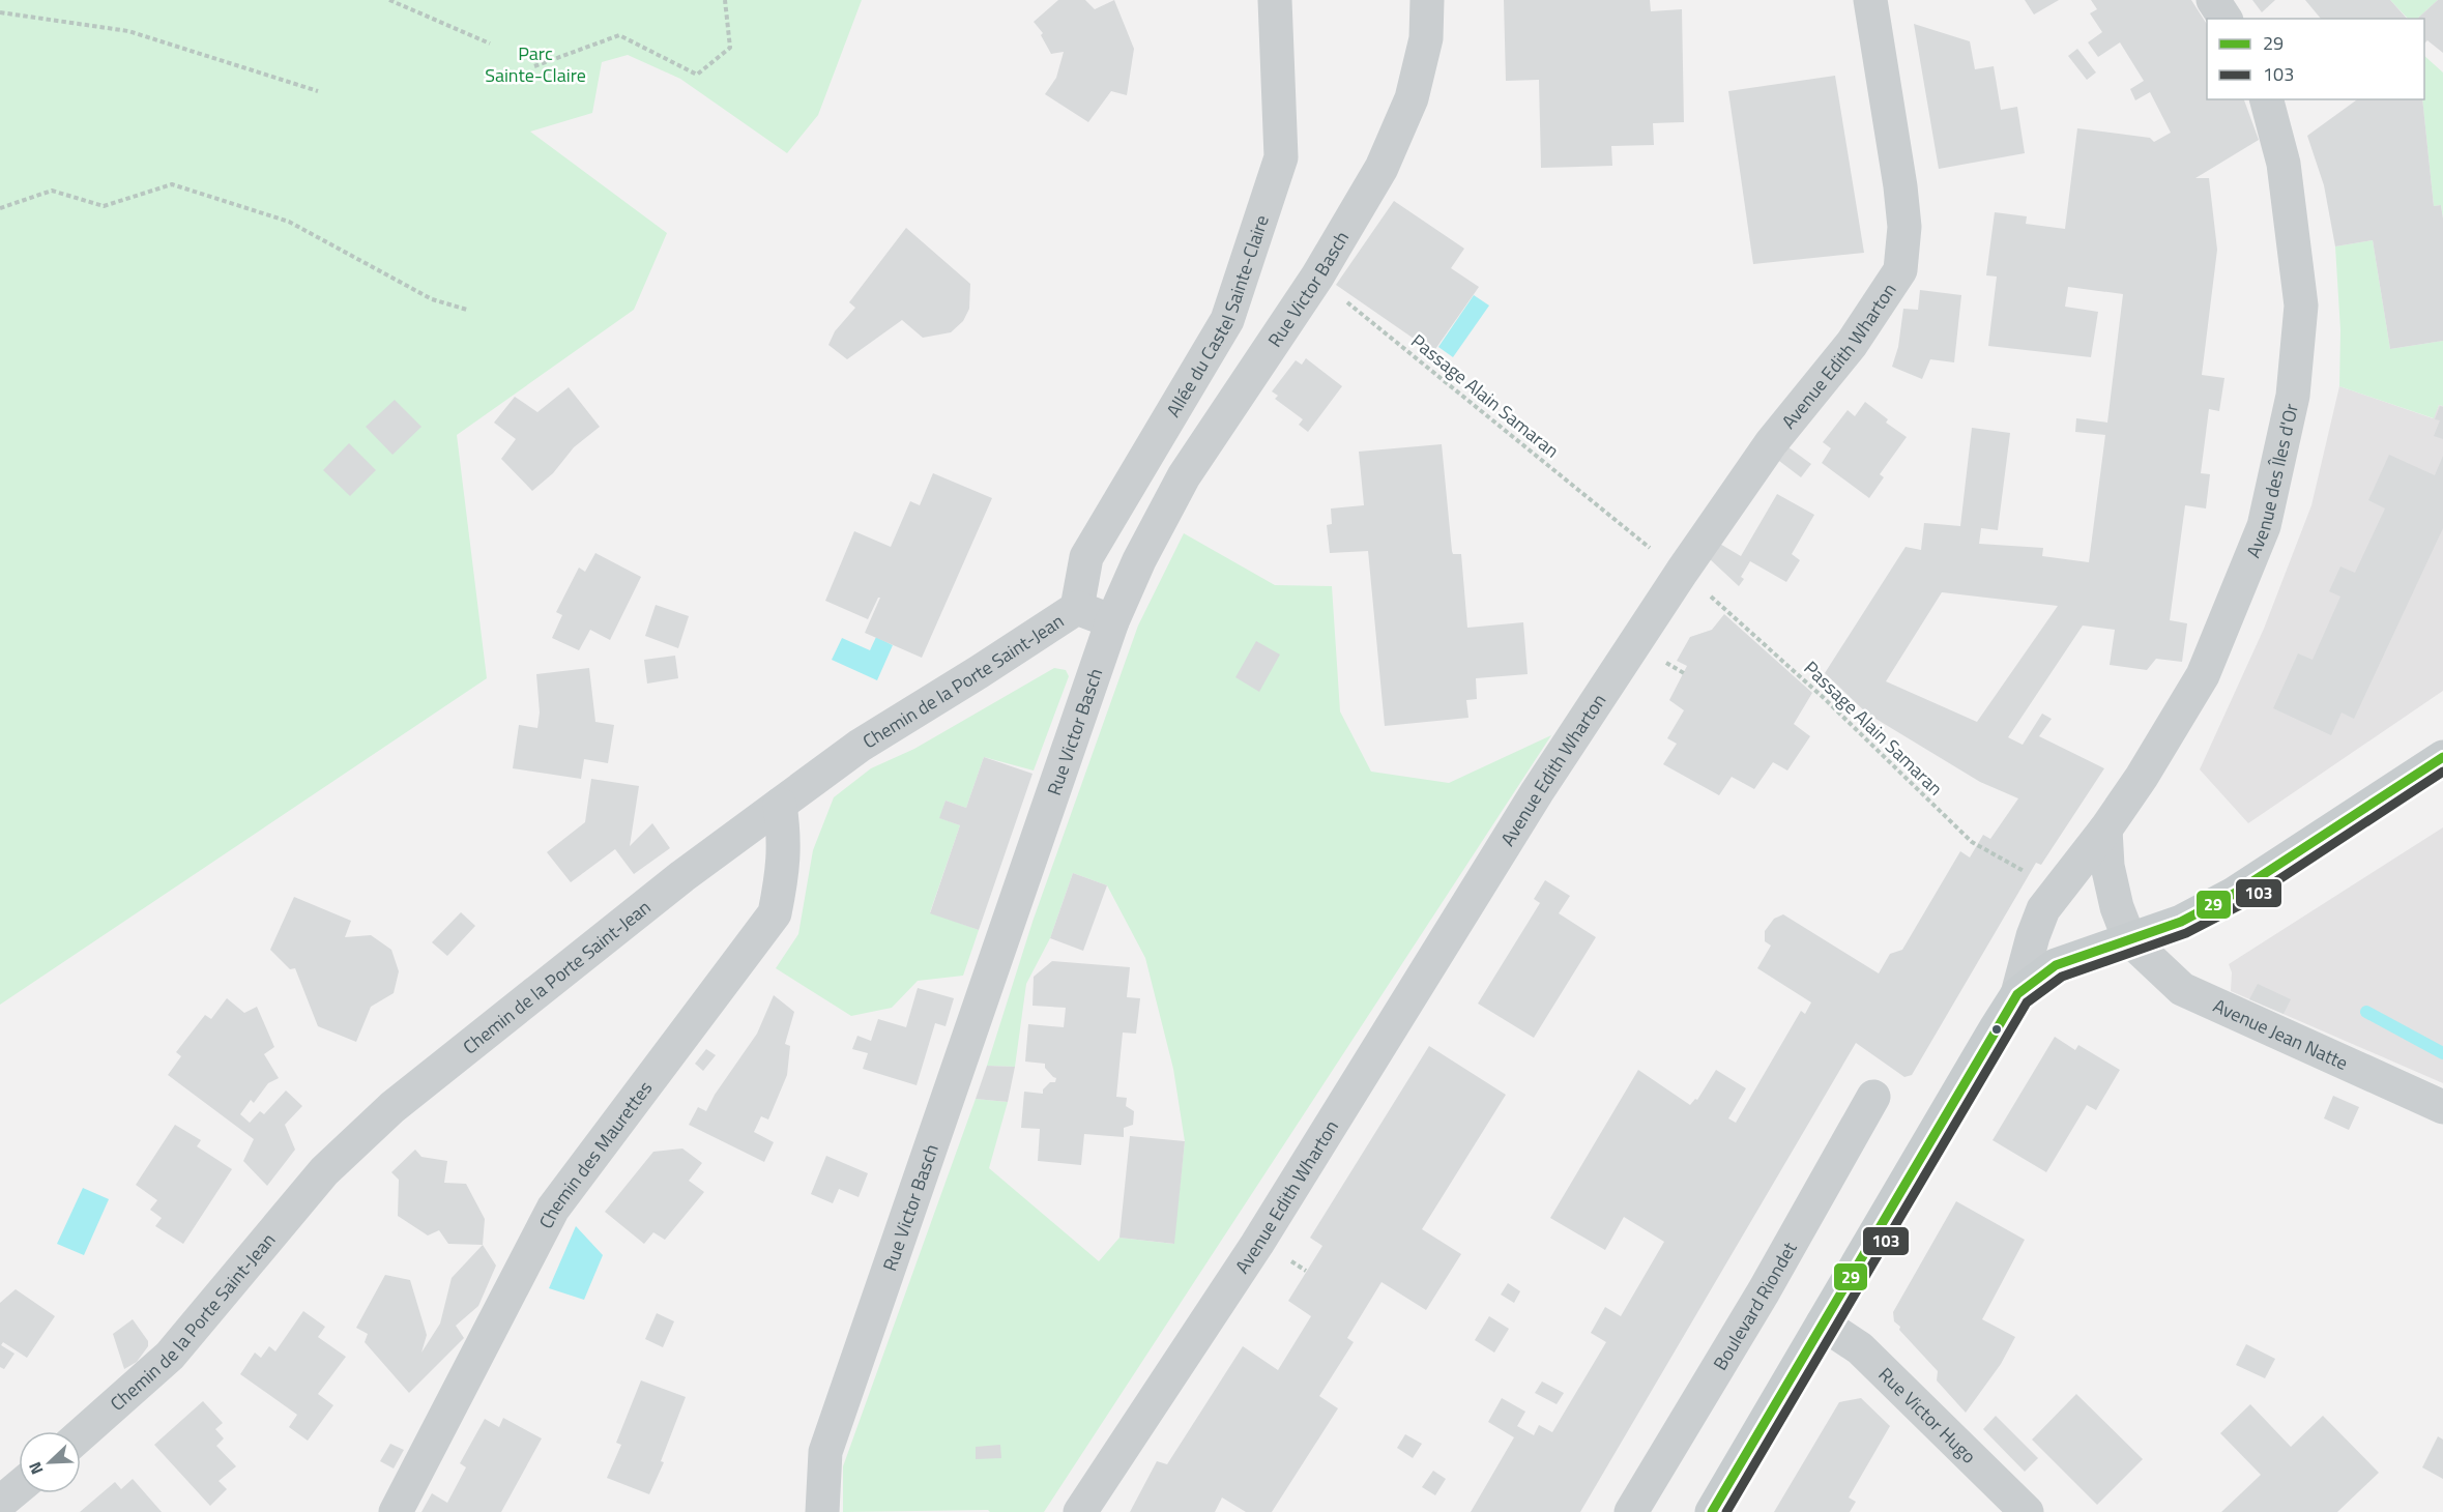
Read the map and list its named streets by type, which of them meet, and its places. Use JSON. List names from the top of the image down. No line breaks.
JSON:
{"streets":{"street":["Rue Victor Basch","Allée du Castel Sainte-Claire","Avenue Edith Wharton","Avenue des Îles d'Or","Chemin de la Porte Saint-Jean","Avenue Jean Natte","Chemin des Maurettes","Boulevard Riondet","Rue Victor Hugo"],"path":["Passage Alain Samaran"]},"crossings":[["Rue Victor Basch","Passage Alain Samaran"],["Rue Victor Basch","Chemin de la Porte Saint-Jean"],["Allée du Castel Sainte-Claire","Chemin de la Porte Saint-Jean"],["Chemin de la Porte Saint-Jean","Chemin des Maurettes"]],"parks":["Parc Sainte-Claire"],"lines":["transit line 29","transit line 103"],"legend":["29","103"],"north":"bottom left"}
